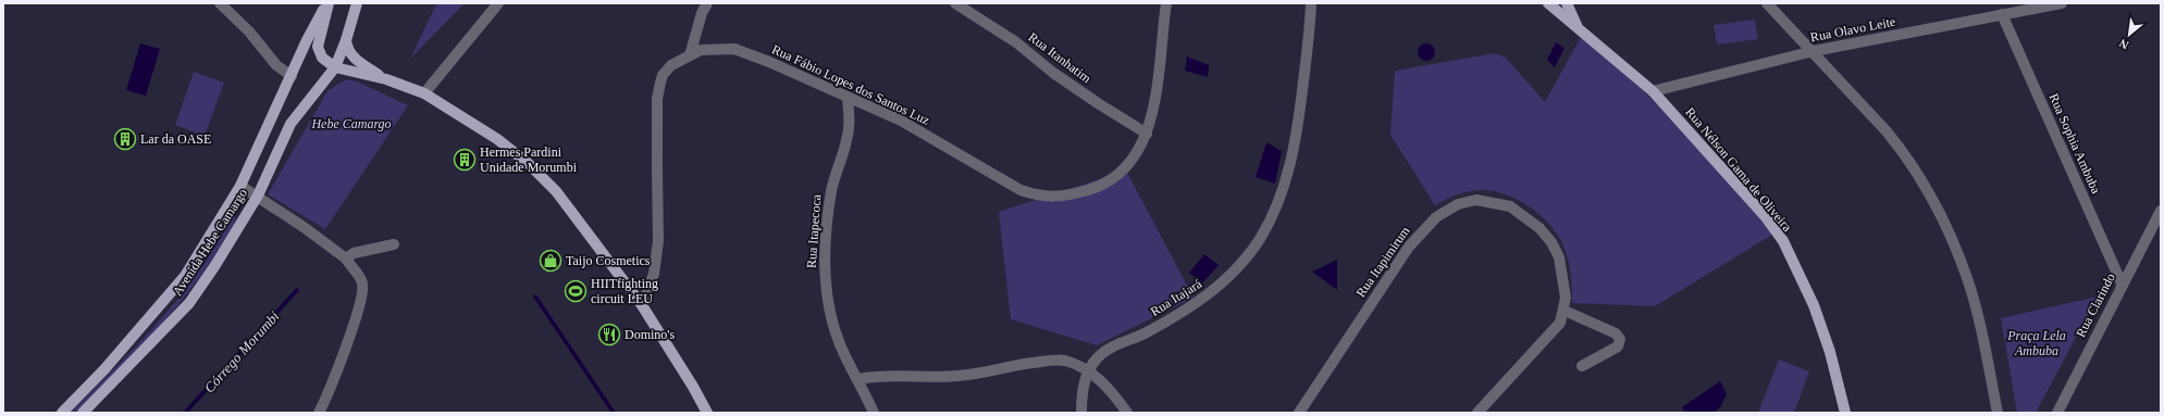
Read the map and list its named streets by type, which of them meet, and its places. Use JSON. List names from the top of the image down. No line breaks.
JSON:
{"streets":{"main road":["Rua Nélson Gama de Oliveira","Avenida Hebe Camargo"],"street":["Rua Olavo Leite","Rua Itanhatim","Rua Fábio Lopes dos Santos Luz","Rua Sophia Ambuba","Rua Itapecoca","Rua Itapimirum","Rua Itajará","Rua Clarindo"]},"crossings":[["Rua Olavo Leite","Rua Sophia Ambuba"],["Rua Olavo Leite","Rua Nélson Gama de Oliveira"],["Rua Itanhatim","Rua Fábio Lopes dos Santos Luz"],["Rua Fábio Lopes dos Santos Luz","Rua Itapecoca"],["Rua Sophia Ambuba","Rua Clarindo"]],"water":["Córrego Morumbi"],"parks":["Hebe Camargo","Praça Lela Ambuba"],"places":{"building":["Lar da OASE","Hermes Pardini Unidade Morumbi"],"shop":["Taijo Cosmetics"],"sports":["HIITfighting circuit LEU"],"restaurant":["Domino's"]},"north":"bottom left"}
